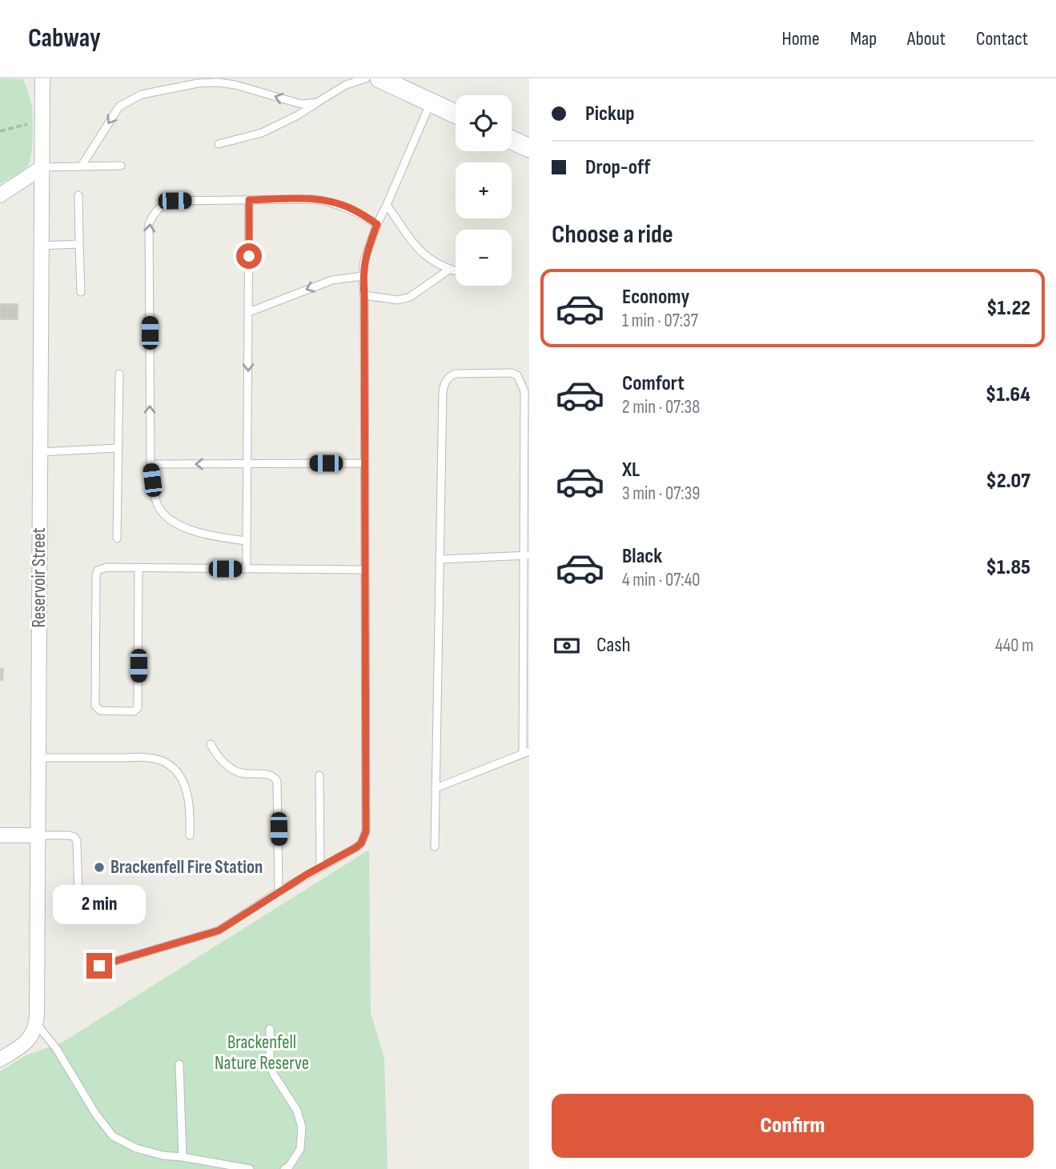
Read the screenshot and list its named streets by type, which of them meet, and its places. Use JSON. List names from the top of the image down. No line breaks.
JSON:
{"streets":{"street":["Reservoir Street"]},"parks":["Brackenfell Nature Reserve"],"places":["Brackenfell Fire Station"],"page":{"header":"Cabway","nav":["Home","Map","About","Contact"],"banner":["Pickup","Drop-off"],"map_buttons":["+","−"],"heading":"Choose a ride","list":[{"name":"Economy","note":"1 min · 07:37","value":"$1.22"},{"name":"Comfort","note":"2 min · 07:38","value":"$1.64"},{"name":"XL","note":"3 min · 07:39","value":"$2.07"},{"name":"Black","note":"4 min · 07:40","value":"$1.85"}],"pay":["Cash","440 m"],"bubble":"2 min","buttons":"Confirm"}}
